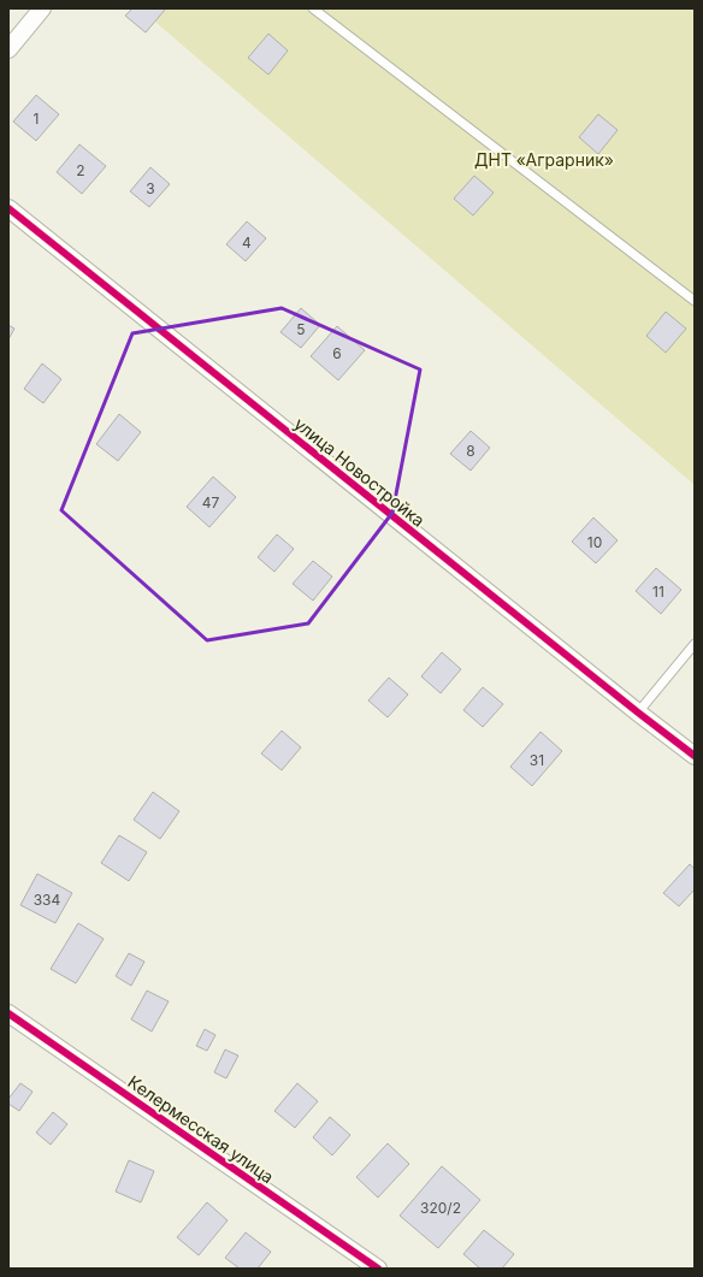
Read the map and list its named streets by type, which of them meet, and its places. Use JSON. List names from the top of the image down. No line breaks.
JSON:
{"streets":{"street":["улица Новостройка","Келермесская улица"]},"parks":["ДНТ «Аграрник»"],"house_numbers":["1","2","3","4","5","6","8","47","10","11","31","334","320/2"]}
